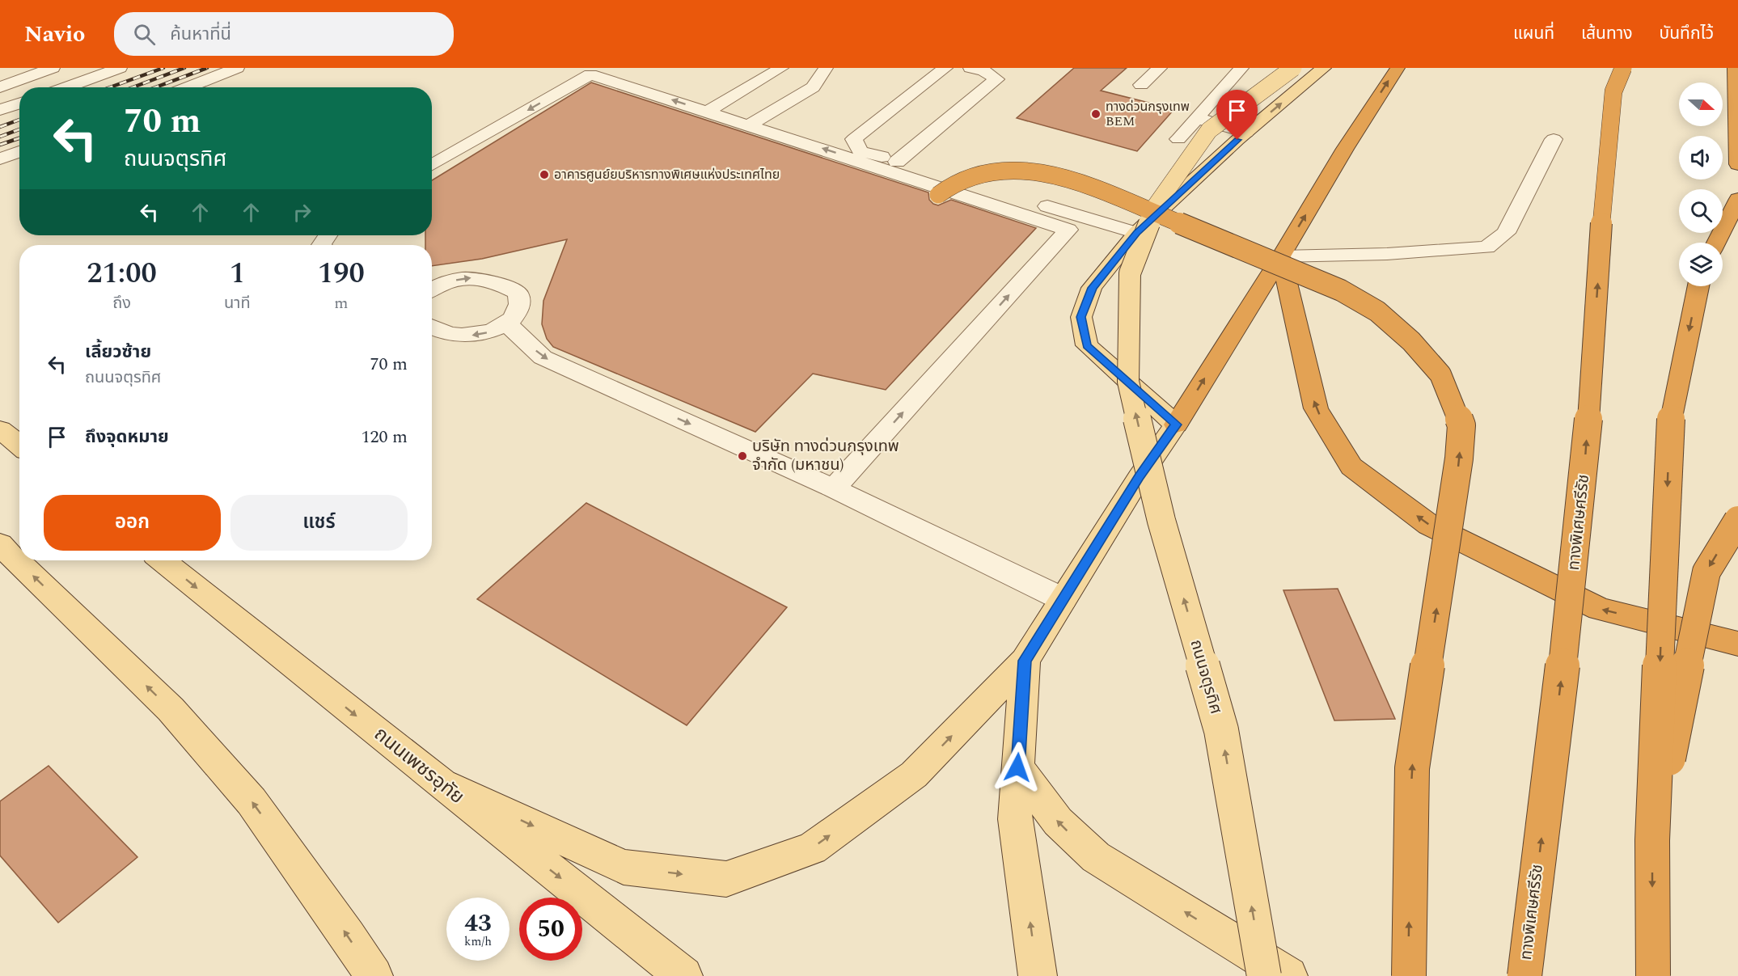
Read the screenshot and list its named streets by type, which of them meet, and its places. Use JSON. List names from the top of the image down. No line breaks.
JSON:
{"streets":{"highway":["ทางพิเศษศรีรัช"],"main road":["ถนนจตุรทิศ","ถนนเพชรอุทัย"]},"places":["ทางด่วนกรุงเทพ BEM","อาคารศูนย์ยบริหารทางพิเศษแห่งประเทศไทย","บริษัท ทางด่วนกรุงเทพ จำกัด (มหาชน)"],"north":"right","page":{"header":"Navio","search":"ค้นหาที่นี่","nav":["แผนที่","เส้นทาง","บันทึกไว้"],"turn":["70 m","ถนนจตุรทิศ"],"eta":["21:00","ถึง","1","นาที","190","m"],"list":[{"name":"เลี้ยวซ้าย","note":"ถนนจตุรทิศ","value":"70 m"},{"name":"ถึงจุดหมาย","value":"120 m"}],"buttons":["ออก","แชร์"],"speed":"43 km/h","limit":"50"}}
